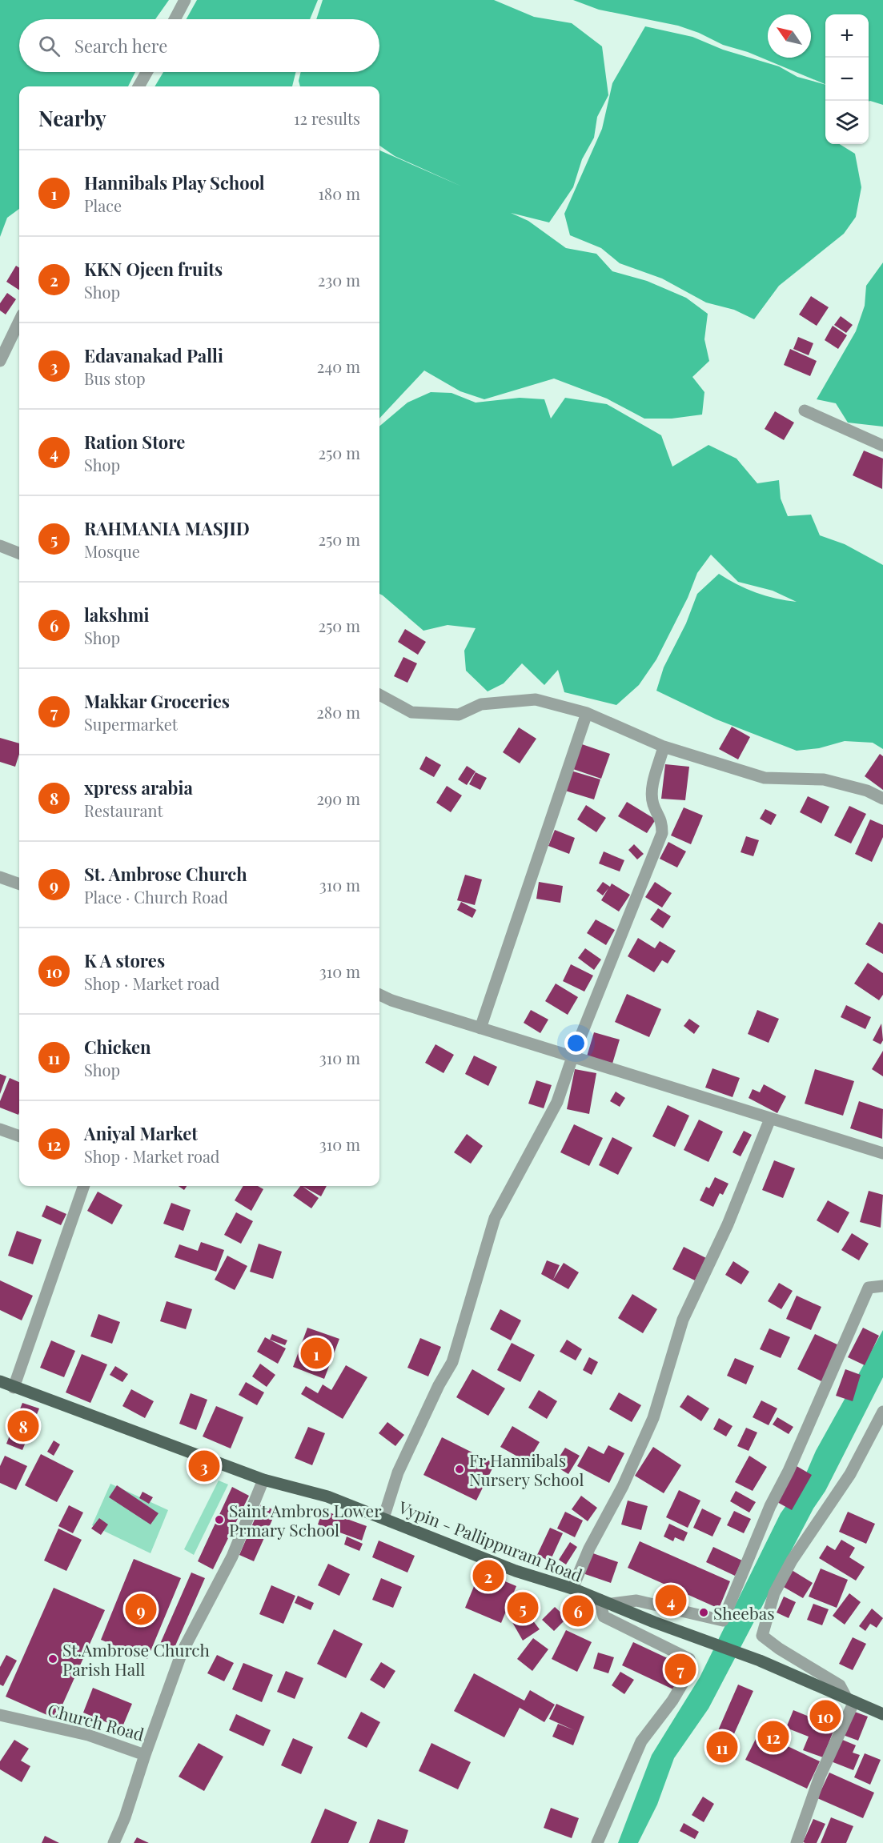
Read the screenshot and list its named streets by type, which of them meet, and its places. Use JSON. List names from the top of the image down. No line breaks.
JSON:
{"streets":{"main road":["Vypin - Pallippuram Road"],"street":["Church Road"]},"crossings":[["Vypin - Pallippuram Road","Church Road"]],"places":["Fr Hannibals Nursery School","Saint Ambros Lower Prmary School","Sheebas","St.Ambrose Church Parish Hall"],"north":"top left","page":{"map_buttons":["+","−"],"search":"Search here","heading":["Nearby","12 results"],"list":[{"mark":"1","name":"Hannibals Play School","note":"Place","value":"180 m"},{"mark":"2","name":"KKN Ojeen fruits","note":"Shop","value":"230 m"},{"mark":"3","name":"Edavanakad Palli","note":"Bus stop","value":"240 m"},{"mark":"4","name":"Ration Store","note":"Shop","value":"250 m"},{"mark":"5","name":"RAHMANIA MASJID","note":"Mosque","value":"250 m"},{"mark":"6","name":"lakshmi","note":"Shop","value":"250 m"},{"mark":"7","name":"Makkar Groceries","note":"Supermarket","value":"280 m"},{"mark":"8","name":"xpress arabia","note":"Restaurant","value":"290 m"},{"mark":"9","name":"St. Ambrose Church","note":"Place · Church Road","value":"310 m"},{"mark":"10","name":"K A stores","note":"Shop · Market road","value":"310 m"},{"mark":"11","name":"Chicken","note":"Shop","value":"310 m"},{"mark":"12","name":"Aniyal Market","note":"Shop · Market road","value":"310 m"}],"pins":["1","8","3","2","4","5","9","6","7","10","12","11"]}}
